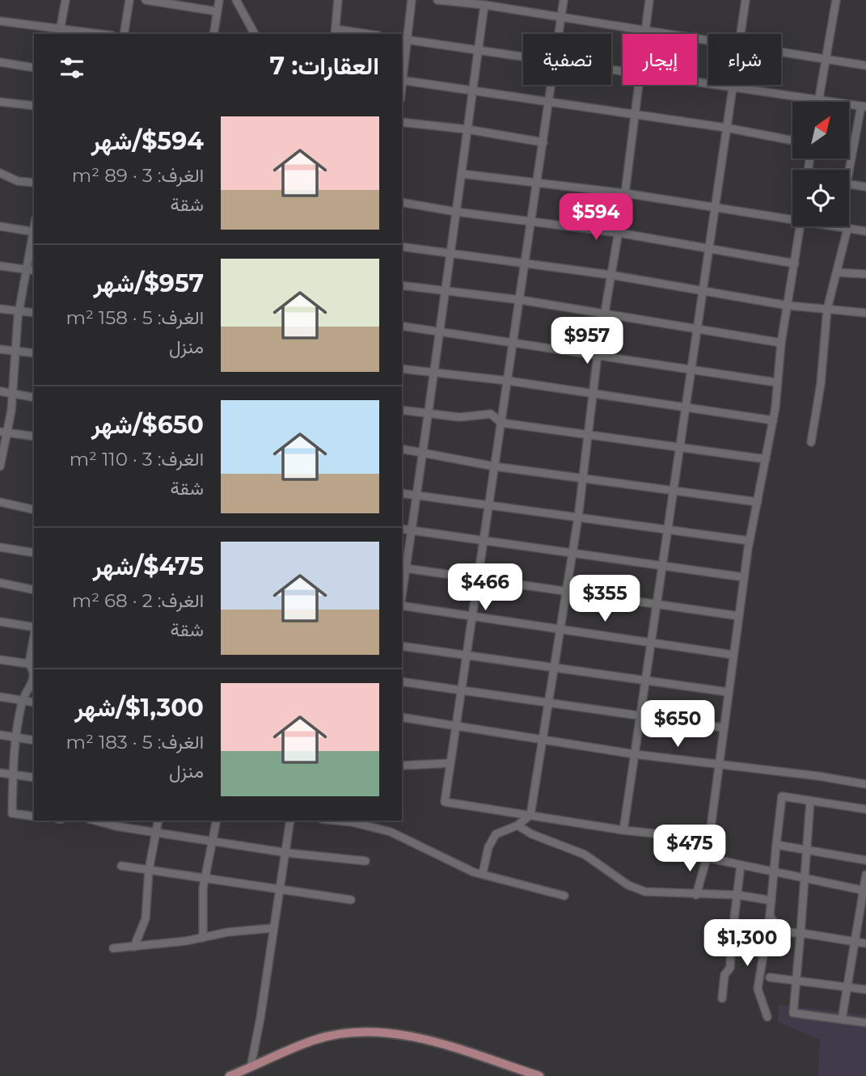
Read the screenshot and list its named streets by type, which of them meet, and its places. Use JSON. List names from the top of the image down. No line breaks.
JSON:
{"north":"top right","page":{"chip":["شراء","إيجار","تصفية"],"heading":"العقارات: 7","list":[{"name":"$594/شهر","note":"الغرف: 3 · 89 m² · شقة"},{"name":"$957/شهر","note":"الغرف: 5 · 158 m² · منزل"},{"name":"$650/شهر","note":"الغرف: 3 · 110 m² · شقة"},{"name":"$475/شهر","note":"الغرف: 2 · 68 m² · شقة"},{"name":"$1,300/شهر","note":"الغرف: 5 · 183 m² · منزل"}],"price":["$594","$957","$466","$355","$650","$475","$1,300"]}}
